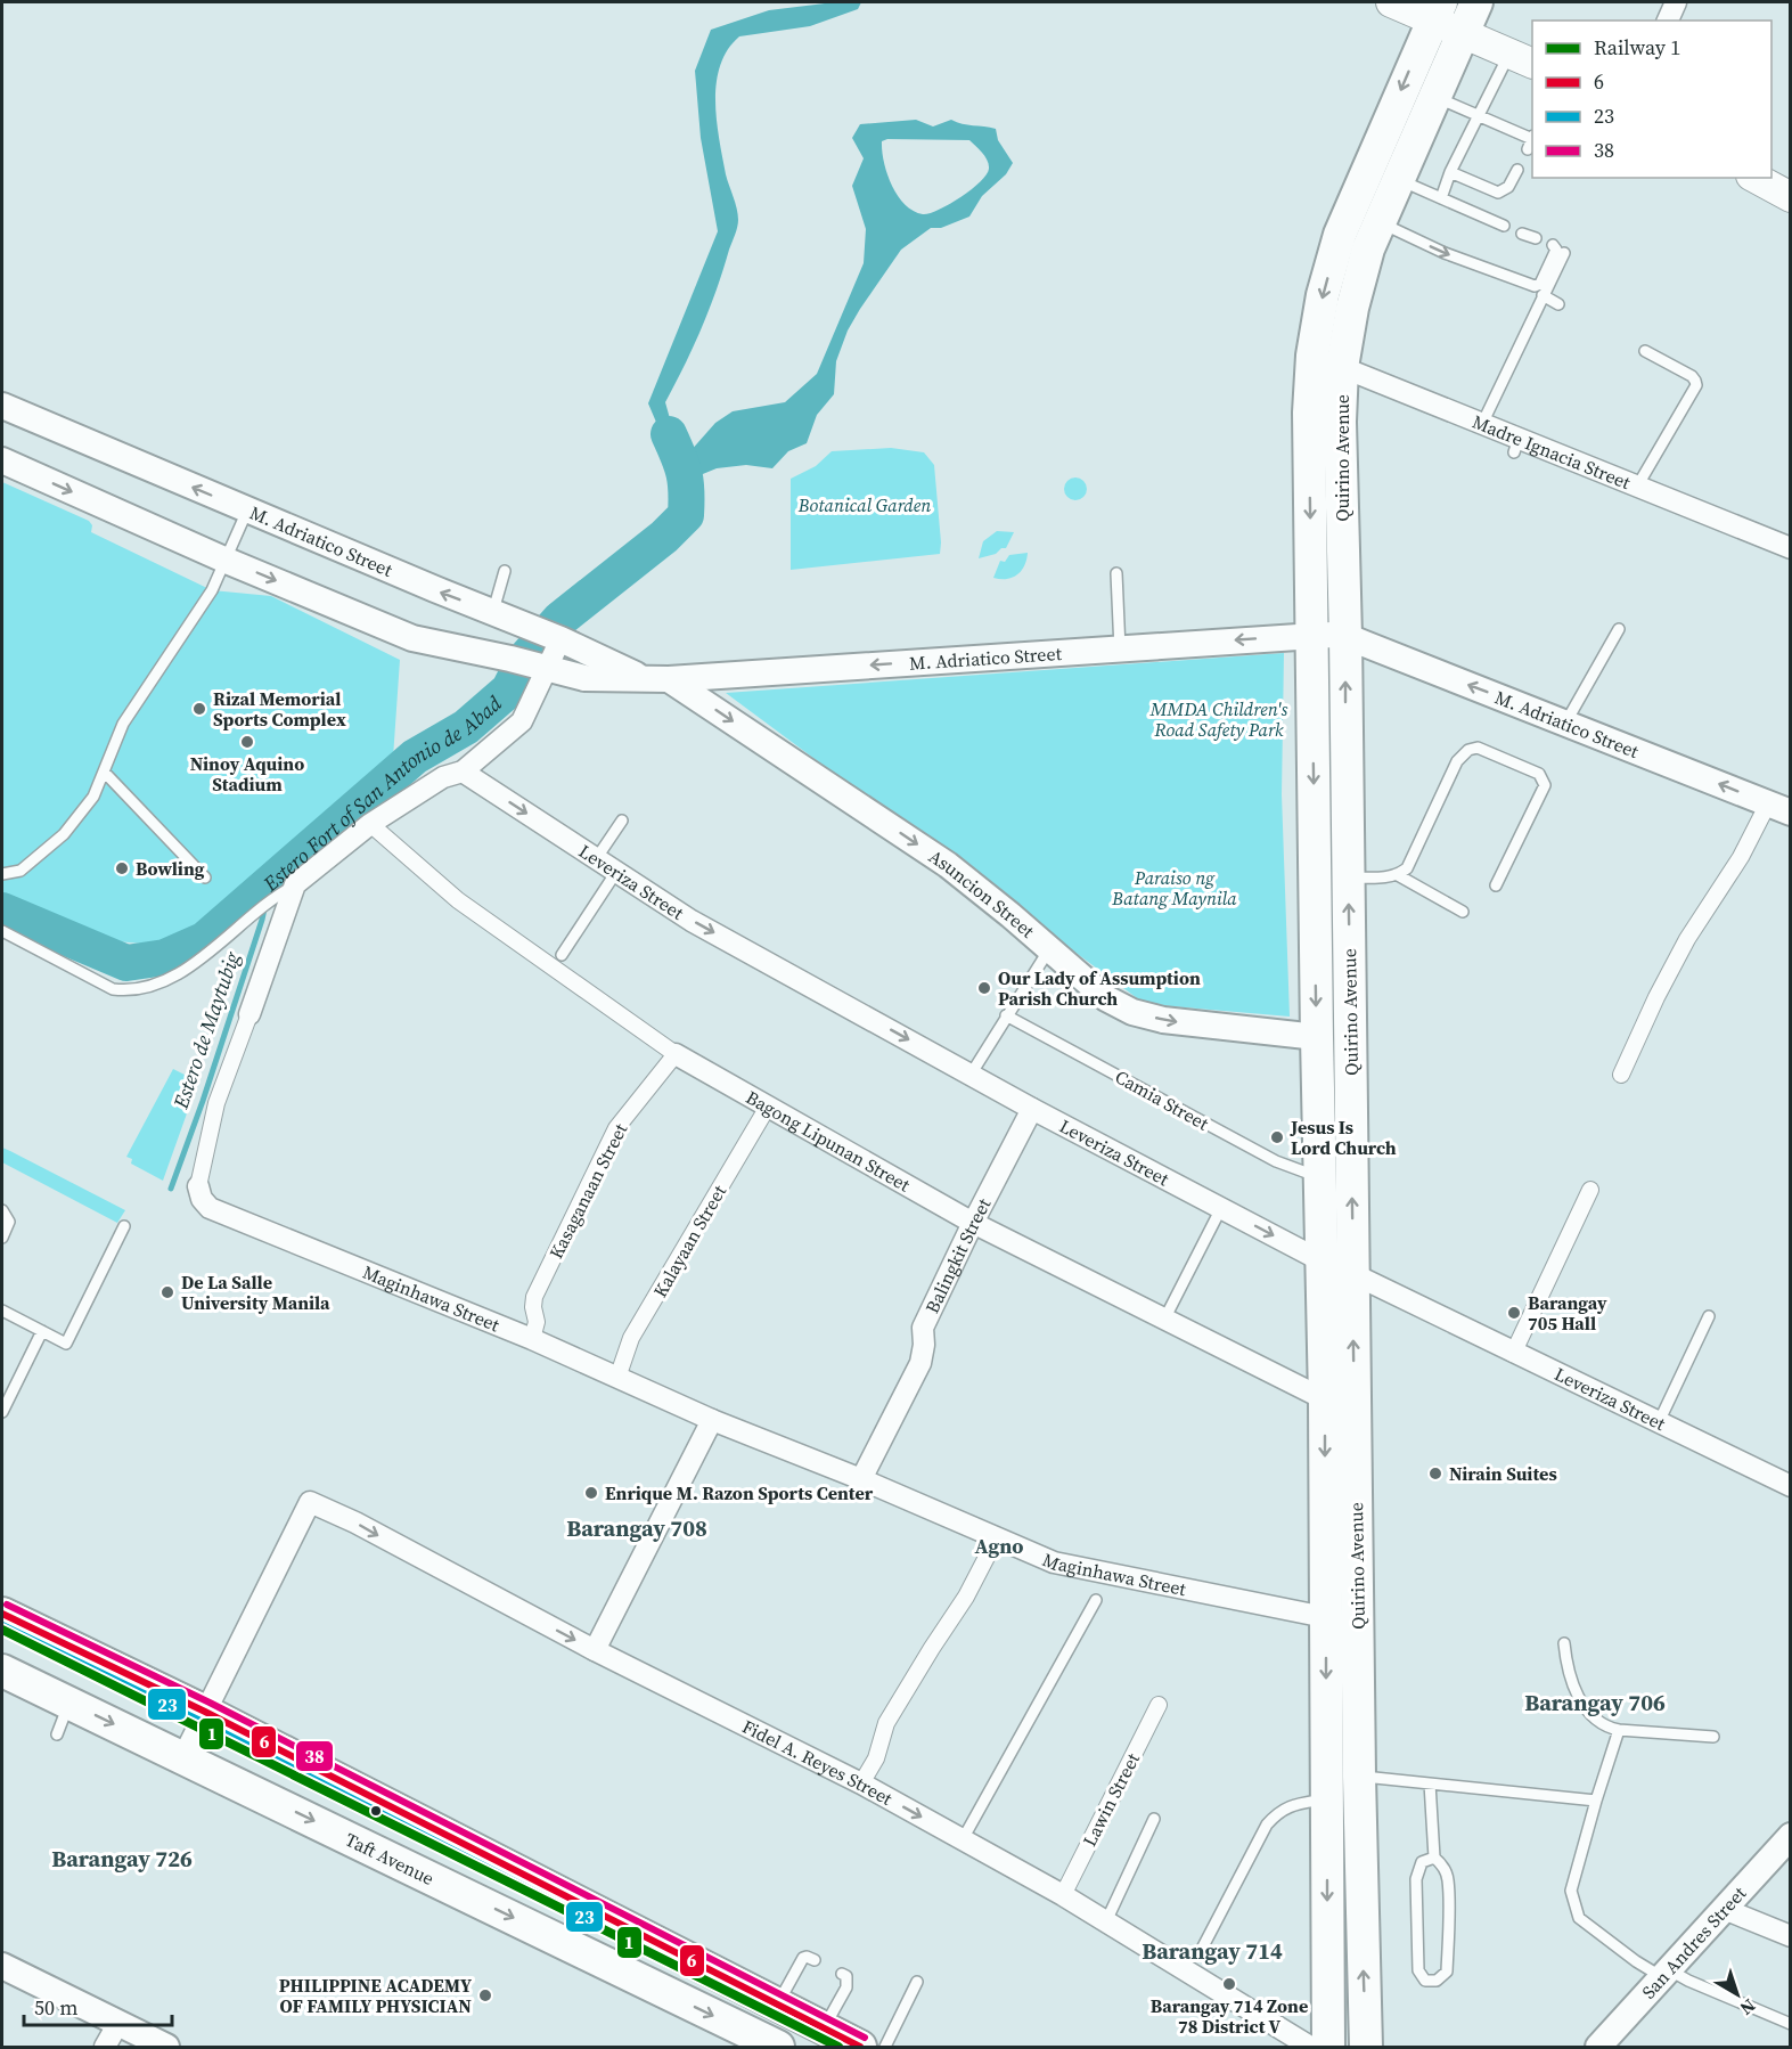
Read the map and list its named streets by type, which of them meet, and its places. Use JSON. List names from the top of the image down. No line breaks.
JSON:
{"streets":{"main road":["Quirino Avenue","Taft Avenue"],"street":["Madre Ignacia Street","M. Adriatico Street","Leveriza Street","Asuncion Street","Bagong Lipunan Street","Kasaganaan Street","Kalayaan Street","Balingkit Street","Maginhawa Street","Fidel A. Reyes Street","Lawin Street","San Andres Street"],"lane":["Camia Street"]},"crossings":[["Madre Ignacia Street","Quirino Avenue"],["Quirino Avenue","M. Adriatico Street"],["Quirino Avenue","Leveriza Street"],["Quirino Avenue","Asuncion Street"],["Quirino Avenue","Camia Street"],["Quirino Avenue","Bagong Lipunan Street"],["Quirino Avenue","Maginhawa Street"],["M. Adriatico Street","Asuncion Street"],["Leveriza Street","Balingkit Street"],["Bagong Lipunan Street","Kasaganaan Street"],["Bagong Lipunan Street","Kalayaan Street"],["Bagong Lipunan Street","Balingkit Street"],["Kasaganaan Street","Maginhawa Street"],["Kalayaan Street","Maginhawa Street"],["Balingkit Street","Maginhawa Street"],["Fidel A. Reyes Street","Lawin Street"]],"one_way":["Leveriza Street","Asuncion Street"],"districts":["Barangay 708","Agno","Barangay 706","Barangay 726","Barangay 714"],"water":["Estero Fort of San Antonio de Abad","Estero de Maytubig"],"parks":["Botanical Garden","MMDA Children's Road Safety Park","Paraiso ng Batang Maynila"],"places":["Rizal Memorial Sports Complex","Ninoy Aquino Stadium","Bowling","Our Lady of Assumption Parish Church","Jesus Is Lord Church","De La Salle University Manila","Barangay 705 Hall","Nirain Suites","Enrique M. Razon Sports Center","Barangay 714 Zone 78 District V","PHILIPPINE ACADEMY OF FAMILY PHYSICIAN"],"lines":["transit line 38","transit line 6","transit line 23","rail line 1"],"legend":["Railway 1","6","23","38"],"scale_bar":"50 m","north":"bottom right"}
